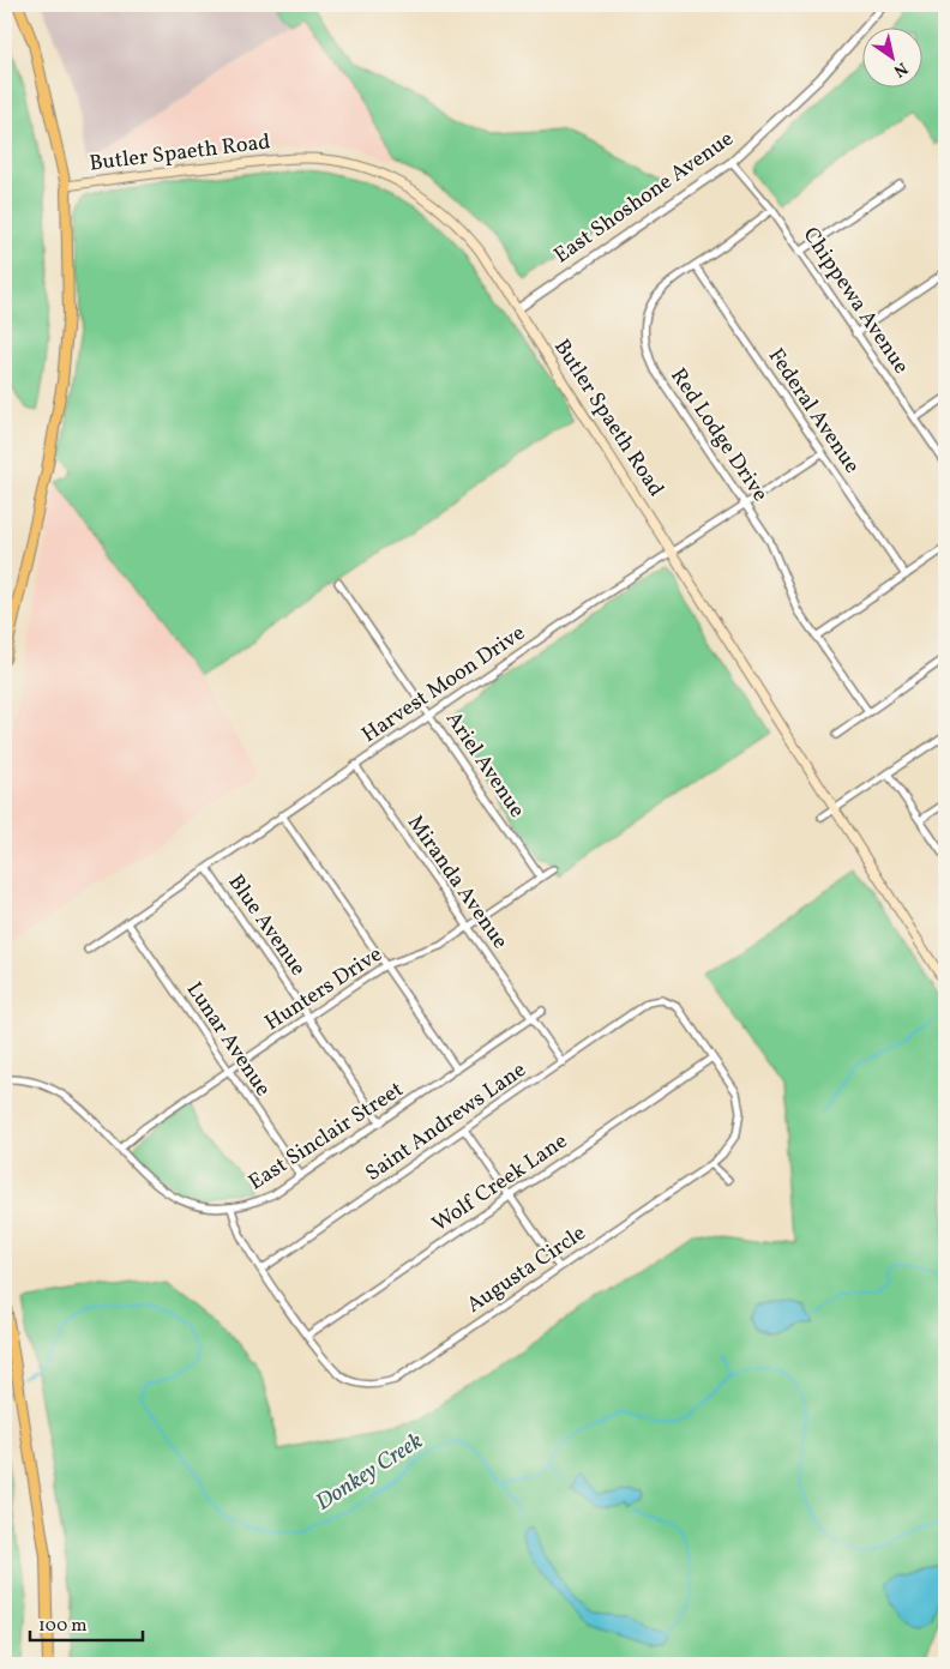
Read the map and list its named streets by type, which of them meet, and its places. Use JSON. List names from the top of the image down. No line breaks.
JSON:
{"streets":{"main road":["Butler Spaeth Road"],"street":["East Shoshone Avenue","Chippewa Avenue","Federal Avenue","Red Lodge Drive","Harvest Moon Drive","Ariel Avenue","Miranda Avenue","Blue Avenue","Hunters Drive","Lunar Avenue","Saint Andrews Lane","East Sinclair Street","Wolf Creek Lane","Augusta Circle"]},"crossings":[["Butler Spaeth Road","East Shoshone Avenue"],["Butler Spaeth Road","Harvest Moon Drive"],["East Shoshone Avenue","Chippewa Avenue"],["Chippewa Avenue","Red Lodge Drive"],["Federal Avenue","Red Lodge Drive"],["Federal Avenue","Harvest Moon Drive"],["Red Lodge Drive","Harvest Moon Drive"],["Harvest Moon Drive","Ariel Avenue"],["Harvest Moon Drive","Miranda Avenue"],["Harvest Moon Drive","Blue Avenue"],["Harvest Moon Drive","Lunar Avenue"],["Ariel Avenue","Hunters Drive"],["Miranda Avenue","Hunters Drive"],["Miranda Avenue","Saint Andrews Lane"],["Miranda Avenue","East Sinclair Street"],["Blue Avenue","Hunters Drive"],["Blue Avenue","East Sinclair Street"],["Hunters Drive","Lunar Avenue"],["Hunters Drive","East Sinclair Street"],["Lunar Avenue","East Sinclair Street"],["Saint Andrews Lane","Augusta Circle"],["East Sinclair Street","Augusta Circle"],["Wolf Creek Lane","Augusta Circle"]],"water":["Donkey Creek"],"scale_bar":"100 m","north":"bottom right"}
